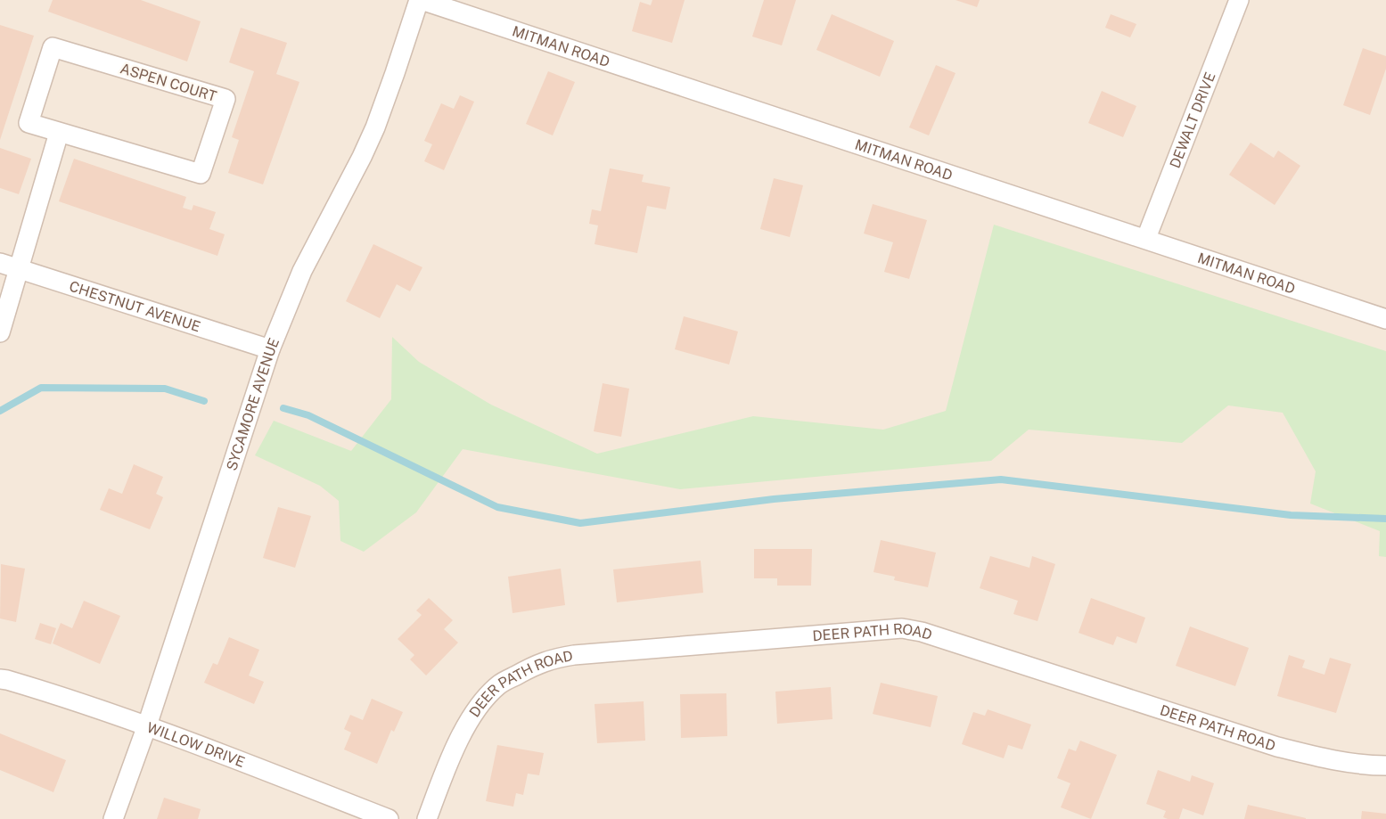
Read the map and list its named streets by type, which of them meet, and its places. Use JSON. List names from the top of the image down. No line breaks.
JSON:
{"streets":{"street":["MITMAN ROAD","ASPEN COURT","DEWALT DRIVE","CHESTNUT AVENUE","SYCAMORE AVENUE","DEER PATH ROAD","WILLOW DRIVE"]},"crossings":[["MITMAN ROAD","DEWALT DRIVE"],["MITMAN ROAD","SYCAMORE AVENUE"],["CHESTNUT AVENUE","SYCAMORE AVENUE"],["SYCAMORE AVENUE","WILLOW DRIVE"]]}
